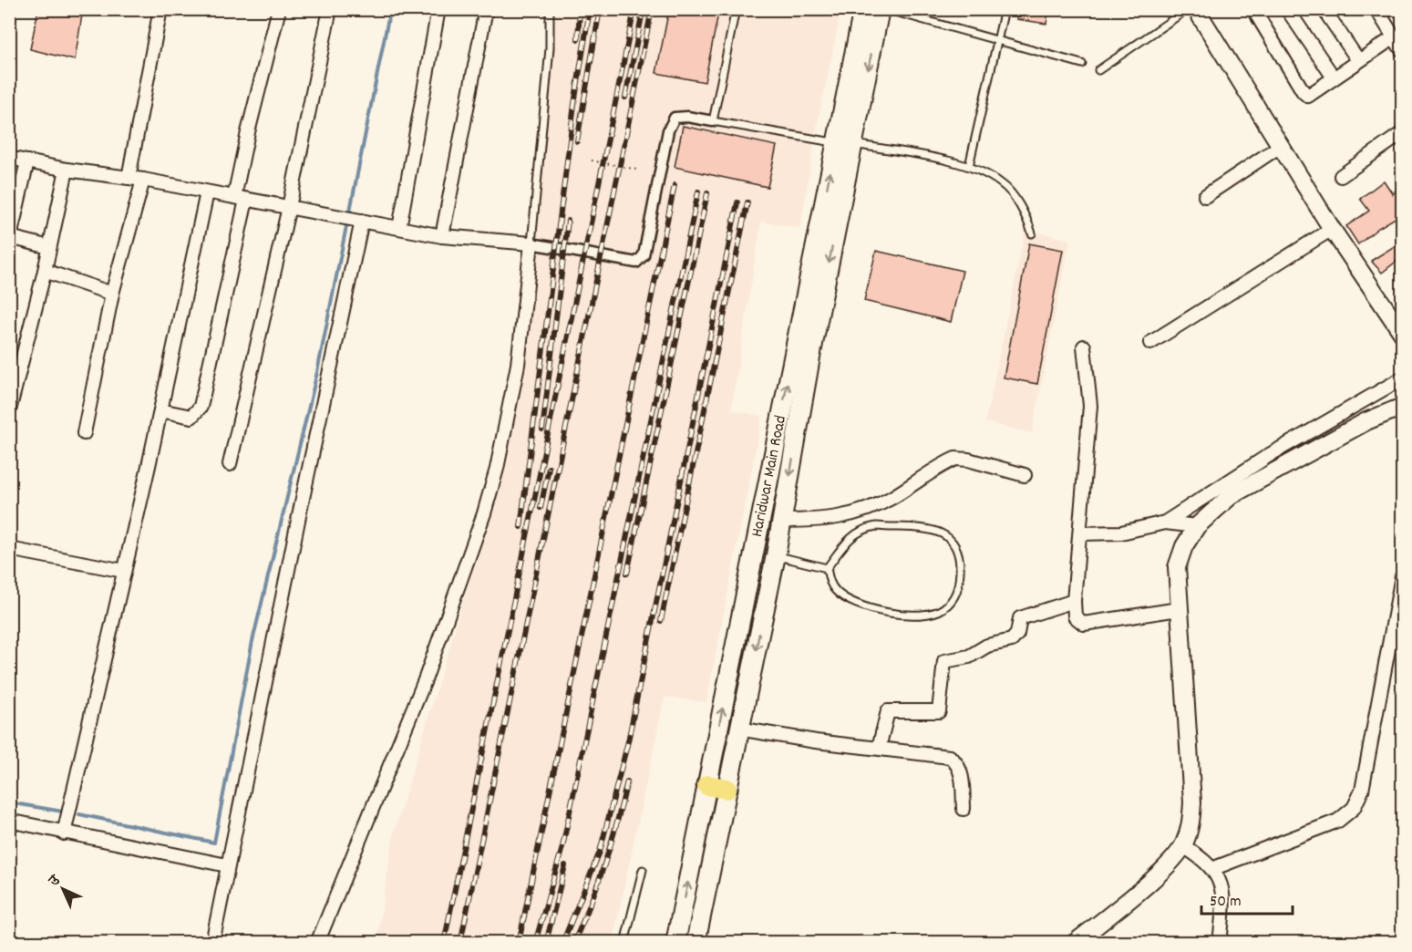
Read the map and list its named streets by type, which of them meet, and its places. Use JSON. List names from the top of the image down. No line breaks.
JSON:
{"streets":{"main road":["Haridwar Main Road"]},"scale_bar":"50 m","north":"top left"}
